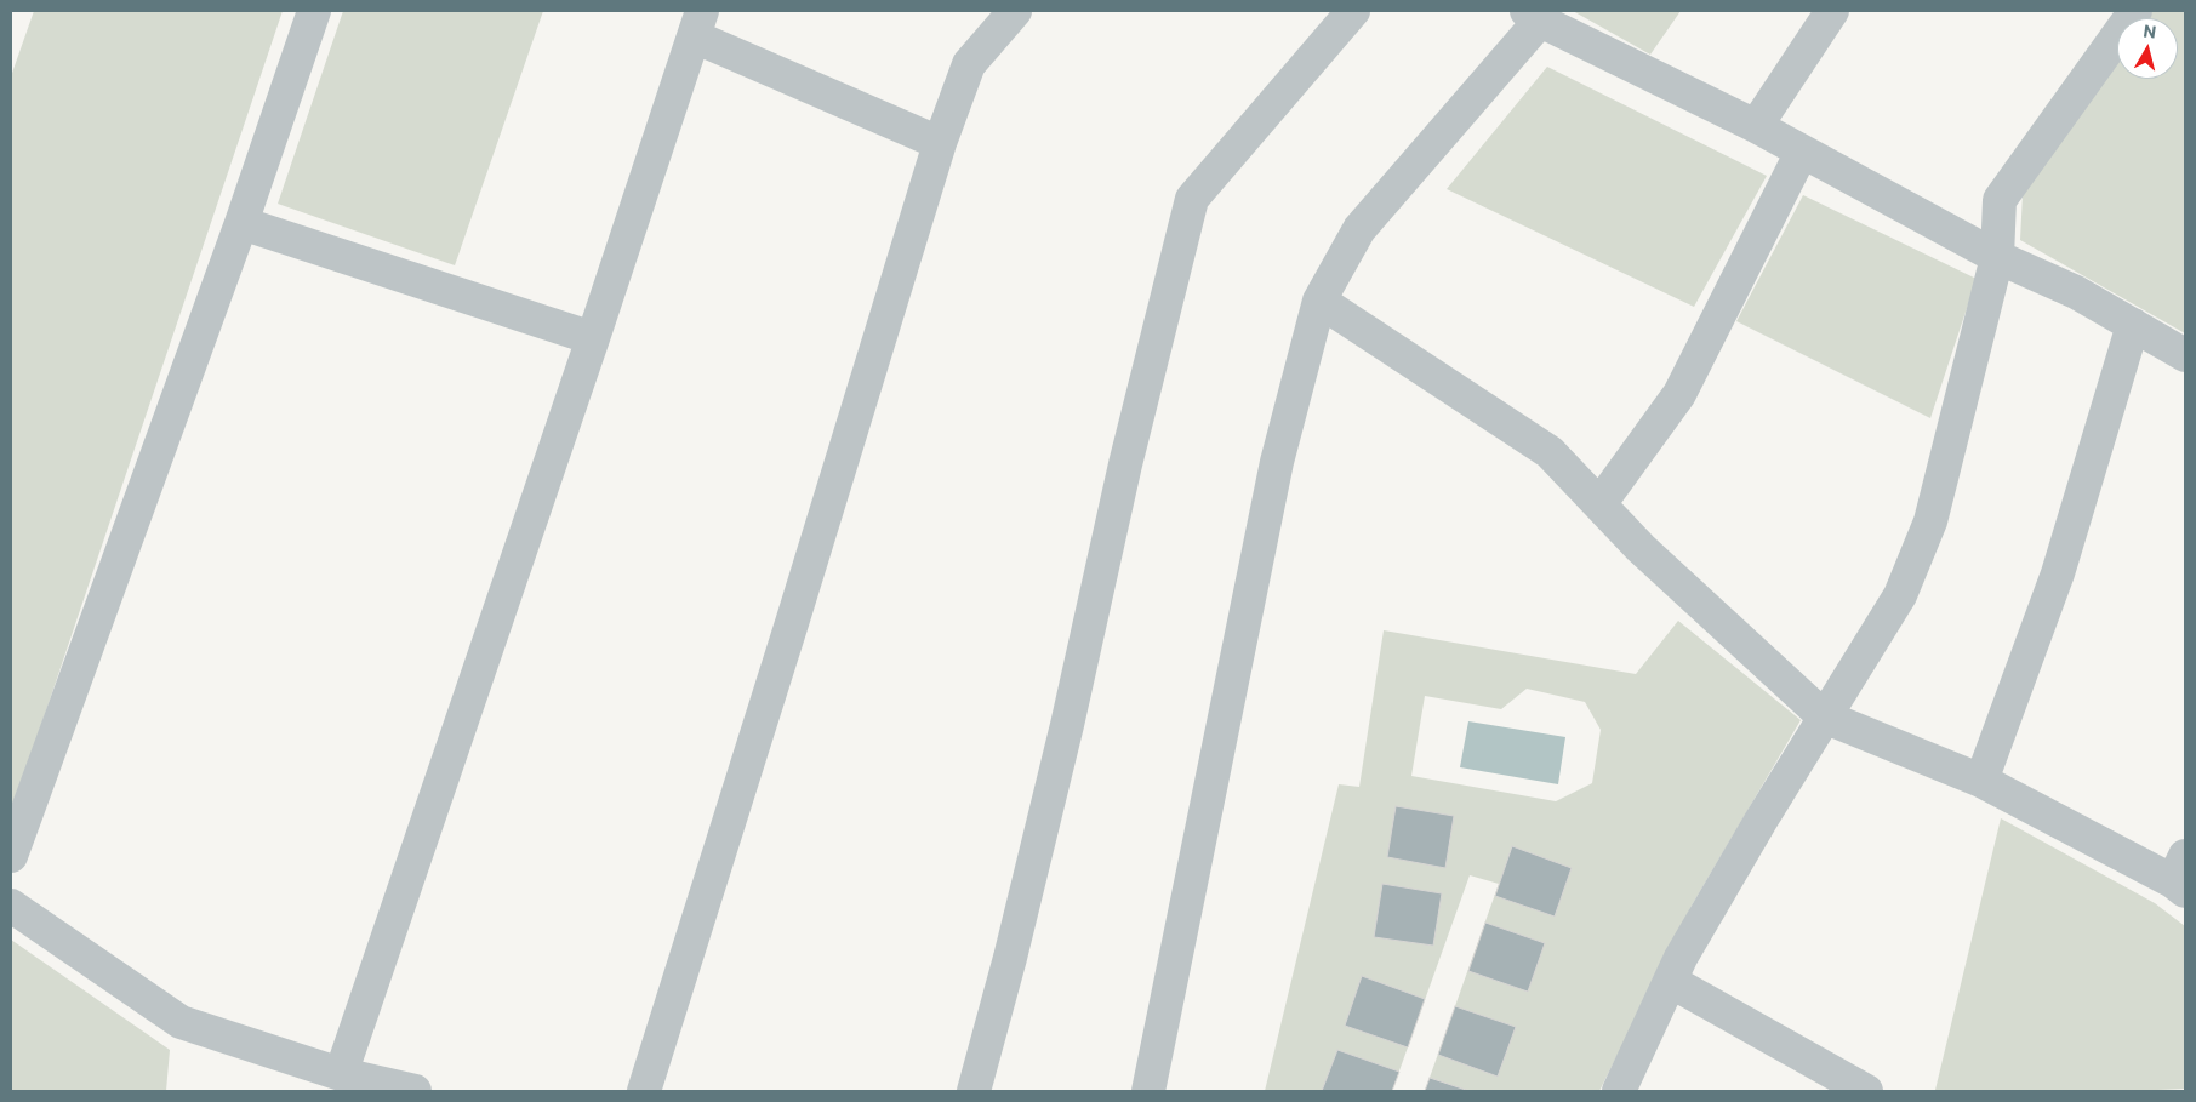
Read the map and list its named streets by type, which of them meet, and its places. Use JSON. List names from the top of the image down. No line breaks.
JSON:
{"north":"top"}
